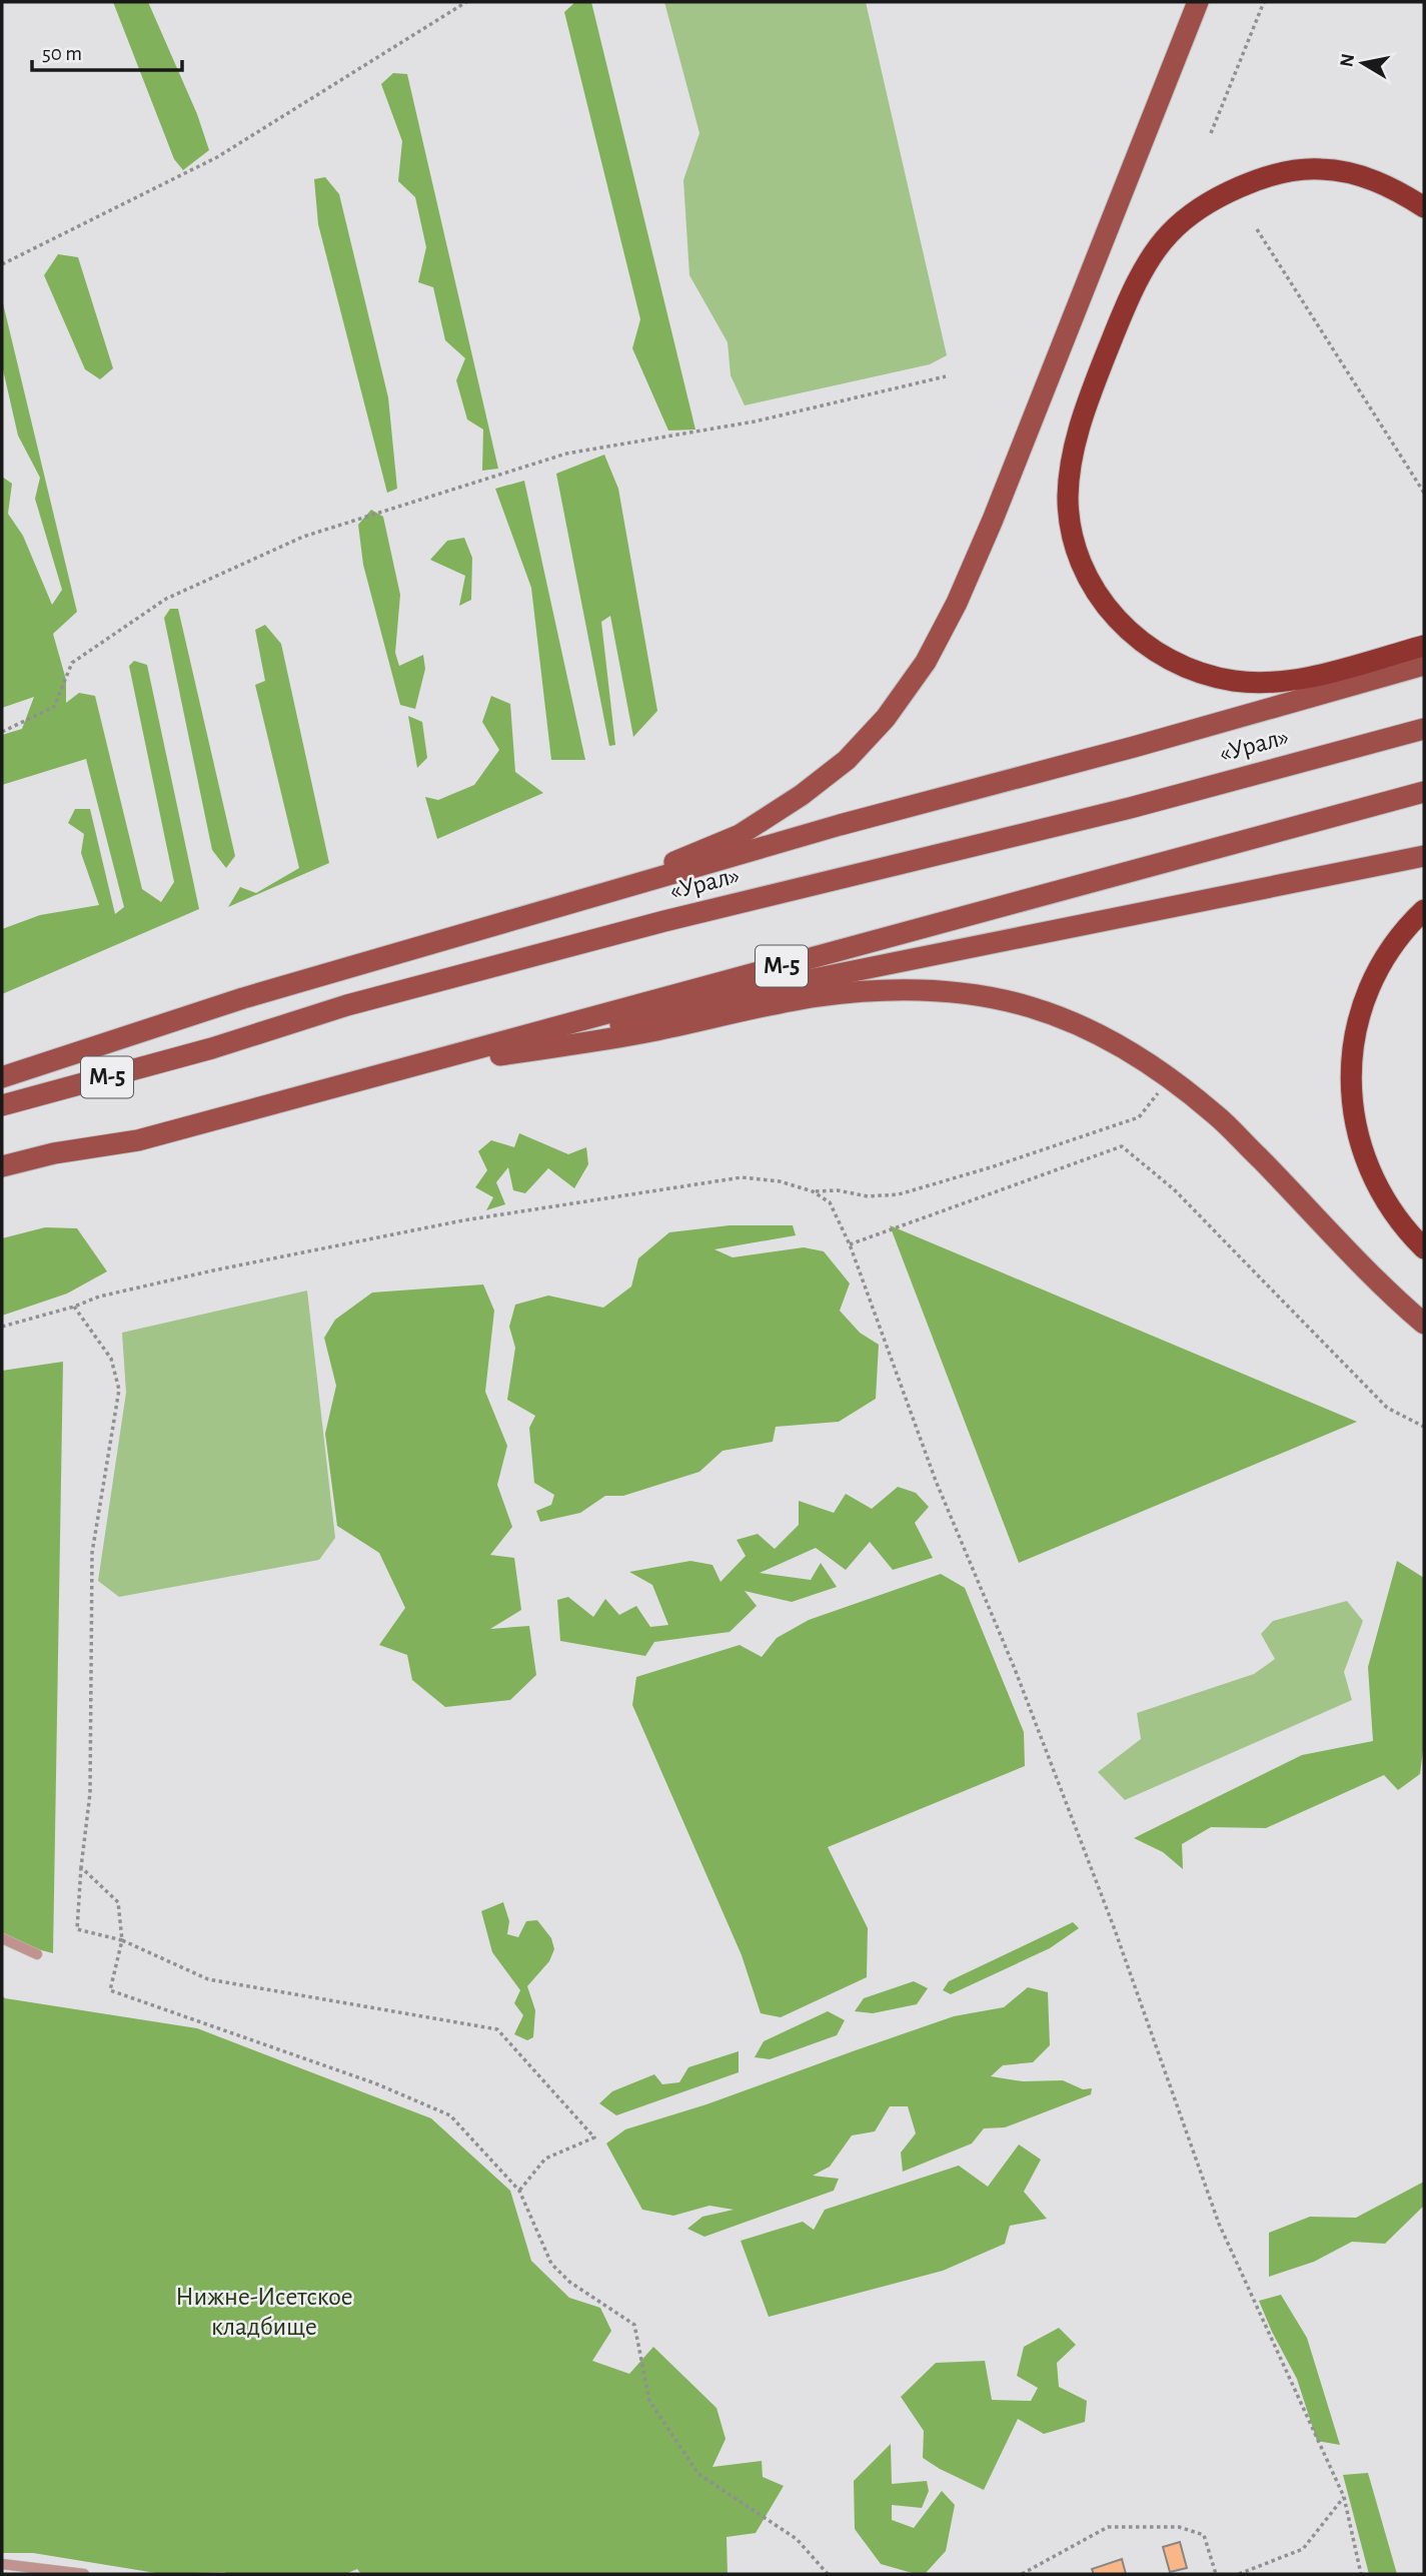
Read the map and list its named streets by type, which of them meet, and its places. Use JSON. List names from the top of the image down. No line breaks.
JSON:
{"streets":{"main road":["«Урал»","М-5"]},"parks":["Нижне-Исетское кладбище"],"scale_bar":"50 m","north":"left"}
